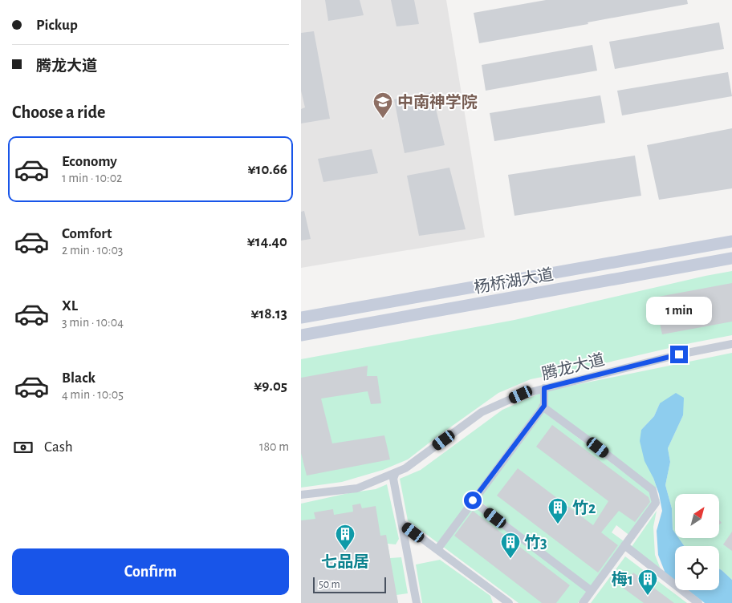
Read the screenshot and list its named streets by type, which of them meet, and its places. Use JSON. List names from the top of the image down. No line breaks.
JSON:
{"streets":{"main road":["杨桥湖大道"],"street":["腾龙大道"]},"places":{"school or university":["中南神学院"],"building":["竹2","七品居","竹3","梅1"]},"scale_bar":"50 m","north":"top right","page":{"banner":["Pickup","腾龙大道"],"heading":"Choose a ride","list":[{"name":"Economy","note":"1 min · 10:02","value":"¥10.66"},{"name":"Comfort","note":"2 min · 10:03","value":"¥14.40"},{"name":"XL","note":"3 min · 10:04","value":"¥18.13"},{"name":"Black","note":"4 min · 10:05","value":"¥9.05"}],"bubble":"1 min","pay":["Cash","180 m"],"buttons":"Confirm","scale":"50 m"}}
